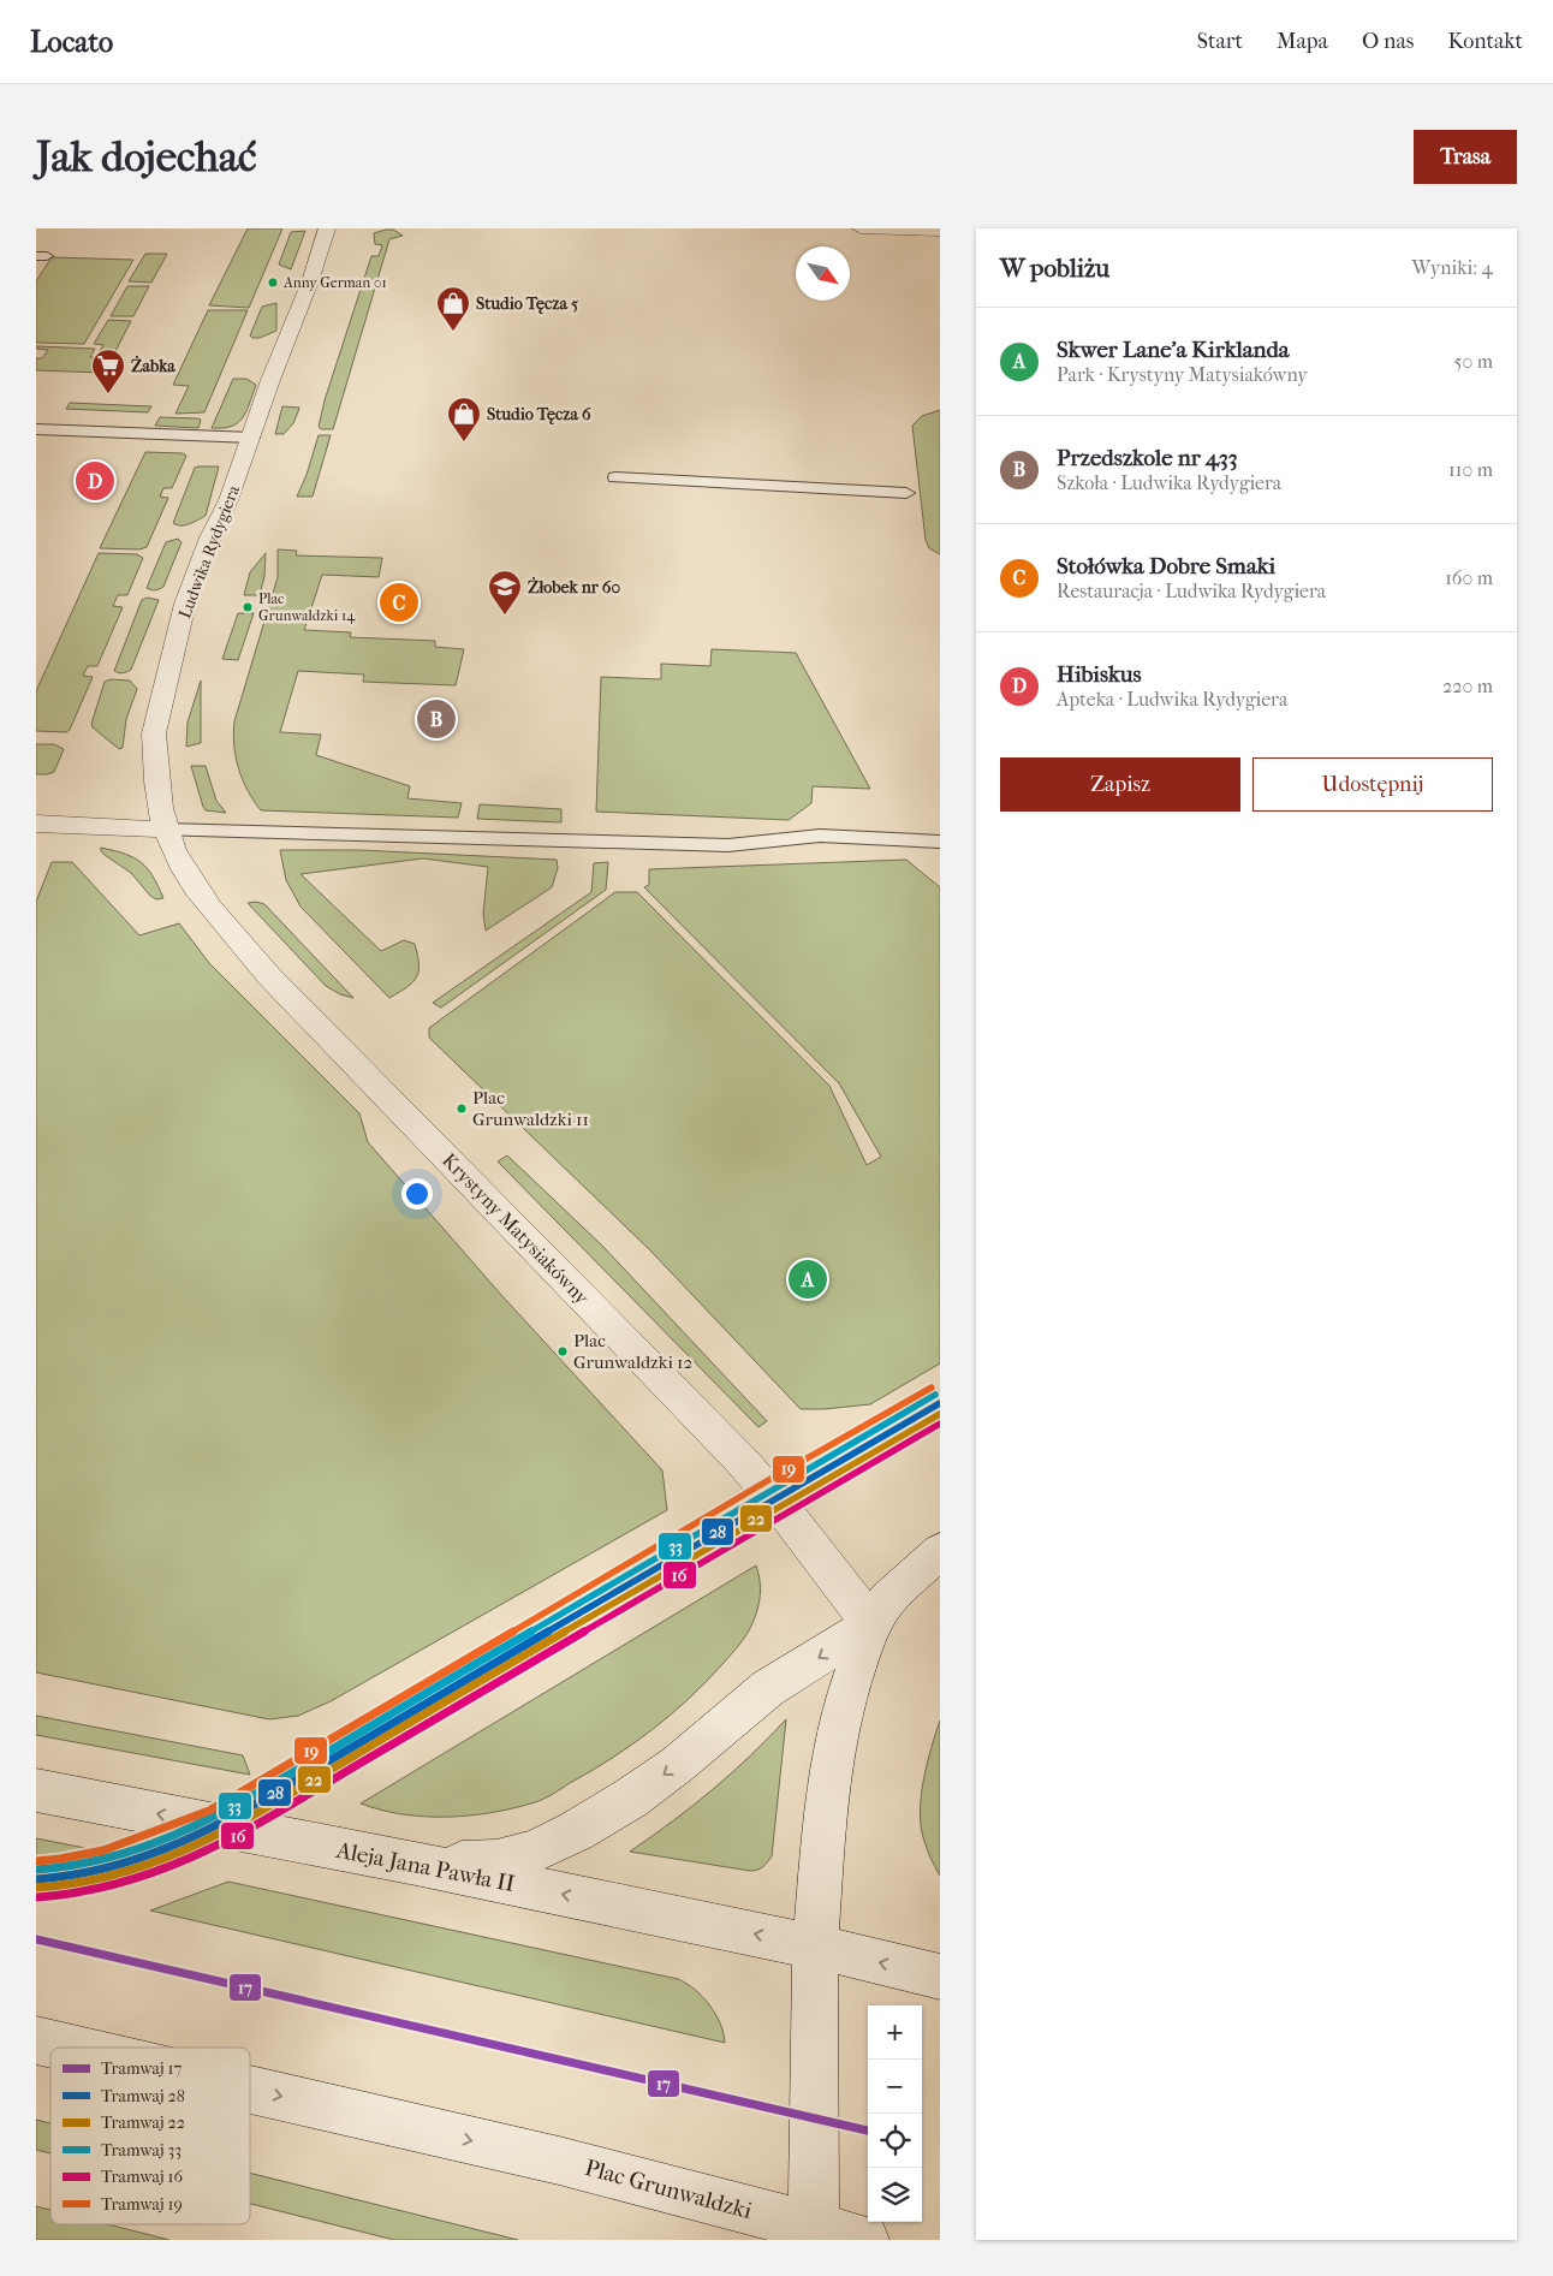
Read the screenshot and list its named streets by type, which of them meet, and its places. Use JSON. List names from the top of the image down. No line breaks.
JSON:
{"streets":{"street":["Ludwika Rydygiera","Krystyny Matysiakówny","Aleja Jana Pawła II","Plac Grunwaldzki"]},"crossings":[["Ludwika Rydygiera","Krystyny Matysiakówny"]],"one_way":["Aleja Jana Pawła II","Plac Grunwaldzki"],"places":{"other":["Anny German 01","Plac Grunwaldzki 14","Plac Grunwaldzki 11","Plac Grunwaldzki 12"],"shop":["Studio Tęcza 5","Studio Tęcza 6"],"supermarket":["Żabka"],"school or university":["Żłobek nr 60"]},"lines":["tram line 19","tram line 33","tram line 28","tram line 22","tram line 16","tram line 17"],"legend":["Tramwaj 17","Tramwaj 28","Tramwaj 22","Tramwaj 33","Tramwaj 16","Tramwaj 19"],"north":"bottom right","page":{"header":"Locato","nav":["Start","Mapa","O nas","Kontakt"],"buttons":["Trasa",["Zapisz","Udostępnij"]],"title":"Jak dojechać","heading":["W pobliżu","Wyniki: 4"],"list":[{"mark":"A","name":"Skwer Lane'a Kirklanda","note":"Park · Krystyny Matysiakówny","value":"50 m"},{"mark":"B","name":"Przedszkole nr 433","note":"Szkoła · Ludwika Rydygiera","value":"110 m"},{"mark":"C","name":"Stołówka Dobre Smaki","note":"Restauracja · Ludwika Rydygiera","value":"160 m"},{"mark":"D","name":"Hibiskus","note":"Apteka · Ludwika Rydygiera","value":"220 m"}],"pins":["D","C","B","A"],"map_buttons":["+","−"]}}
